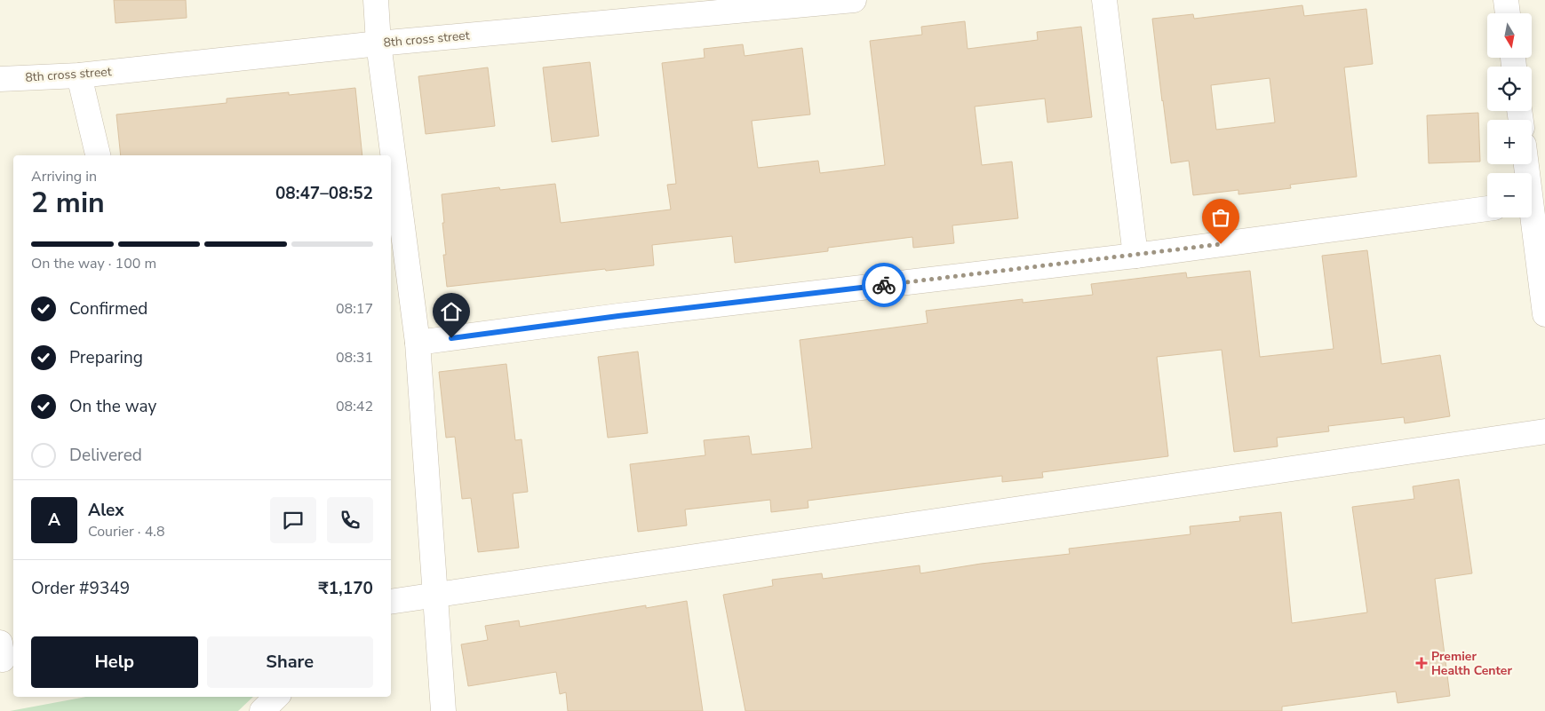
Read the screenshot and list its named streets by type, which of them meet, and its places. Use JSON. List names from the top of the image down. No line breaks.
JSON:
{"streets":{"street":["8th cross street"]},"places":{"health":["Premier Health Center"]},"north":"bottom","page":{"map_buttons":["+","−"],"heading":["2 min","Arriving in","08:47–08:52"],"panel":["Alex","Courier · 4.8","Order #9349","₹1,170"],"bar":"On the way · 100 m","list":[["Confirmed","08:17"],["Preparing","08:31"],["On the way","08:42"],"Delivered"],"round":"A","buttons":["Help","Share"]}}
